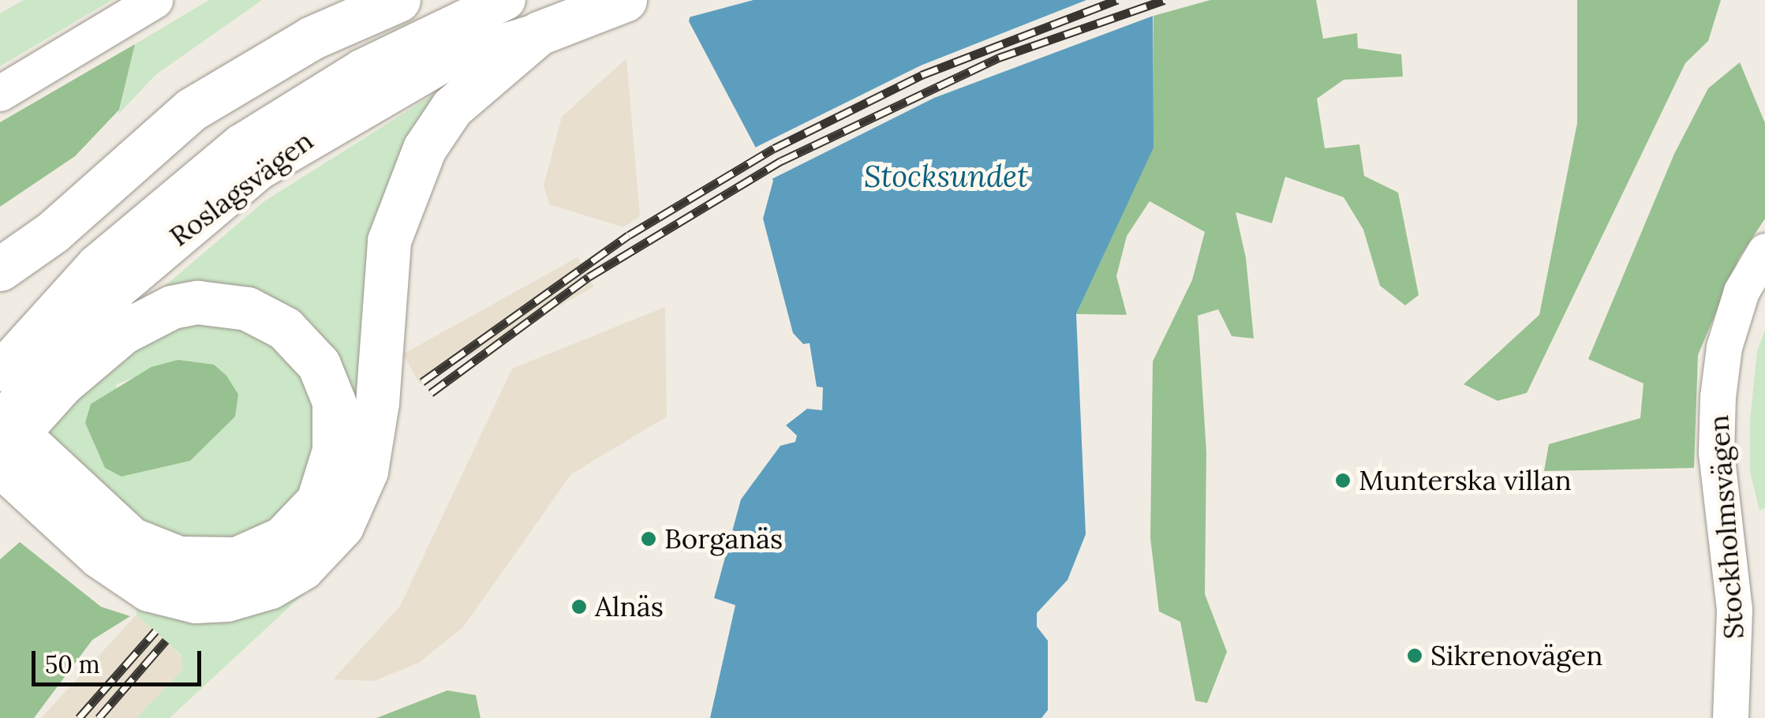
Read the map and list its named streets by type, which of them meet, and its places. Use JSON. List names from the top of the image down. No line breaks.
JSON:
{"streets":{"main road":["Roslagsvägen"],"street":["Stockholmsvägen"]},"water":["Stocksundet"],"places":["Munterska villan","Borganäs","Alnäs","Sikrenovägen"],"scale_bar":"50 m"}
